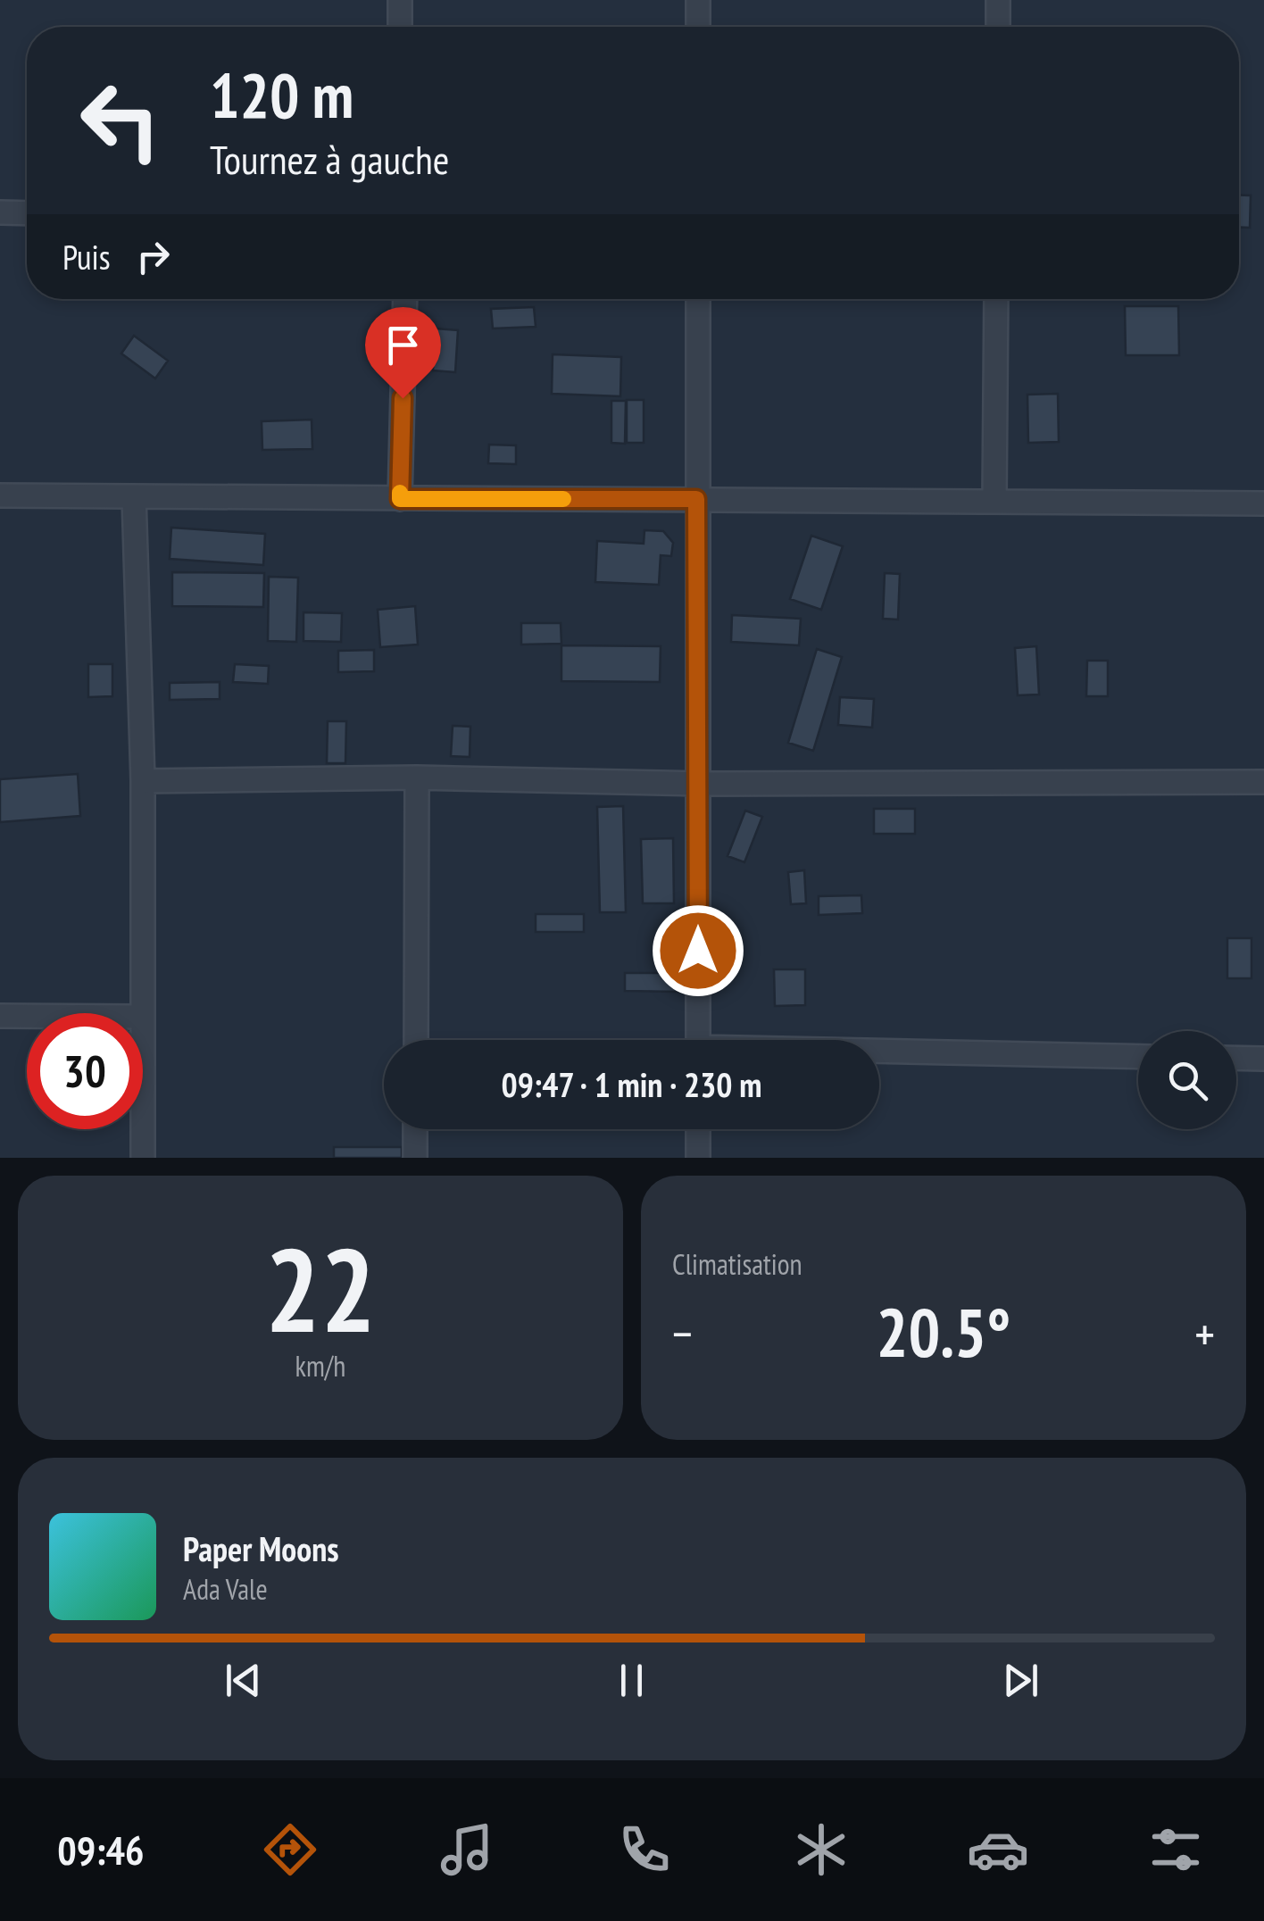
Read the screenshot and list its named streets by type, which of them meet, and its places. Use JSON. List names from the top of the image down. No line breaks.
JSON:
{"page":{"turn":["120 m","Tournez à gauche"],"then":"Puis","limit":"30","trip":"09:47 · 1 min · 230 m","tile":[["22","km/h"],"Climatisation"],"heat":["−","20.5°","+"],"song":["Paper Moons","Ada Vale"],"tabs":"09:46"}}
